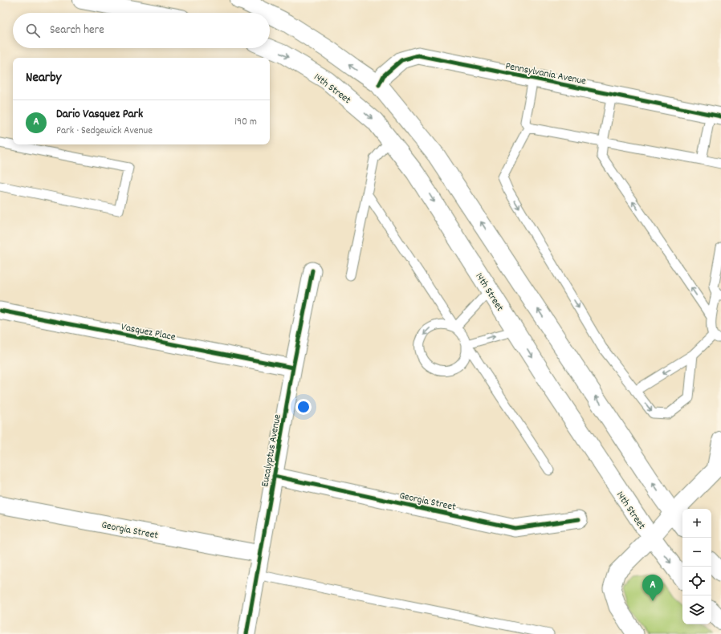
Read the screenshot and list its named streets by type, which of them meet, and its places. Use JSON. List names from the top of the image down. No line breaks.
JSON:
{"streets":{"main road":["14th Street"],"street":["Pennsylvania Avenue","Vasquez Place","Eucalyptus Avenue","Georgia Street"]},"crossings":[["Vasquez Place","Eucalyptus Avenue"],["Eucalyptus Avenue","Georgia Street"]],"page":{"search":"Search here","heading":"Nearby","list":[{"mark":"A","name":"Dario Vasquez Park","note":"Park · Sedgewick Avenue","value":"190 m"}],"map_buttons":["+","−"],"pins":"A"}}
